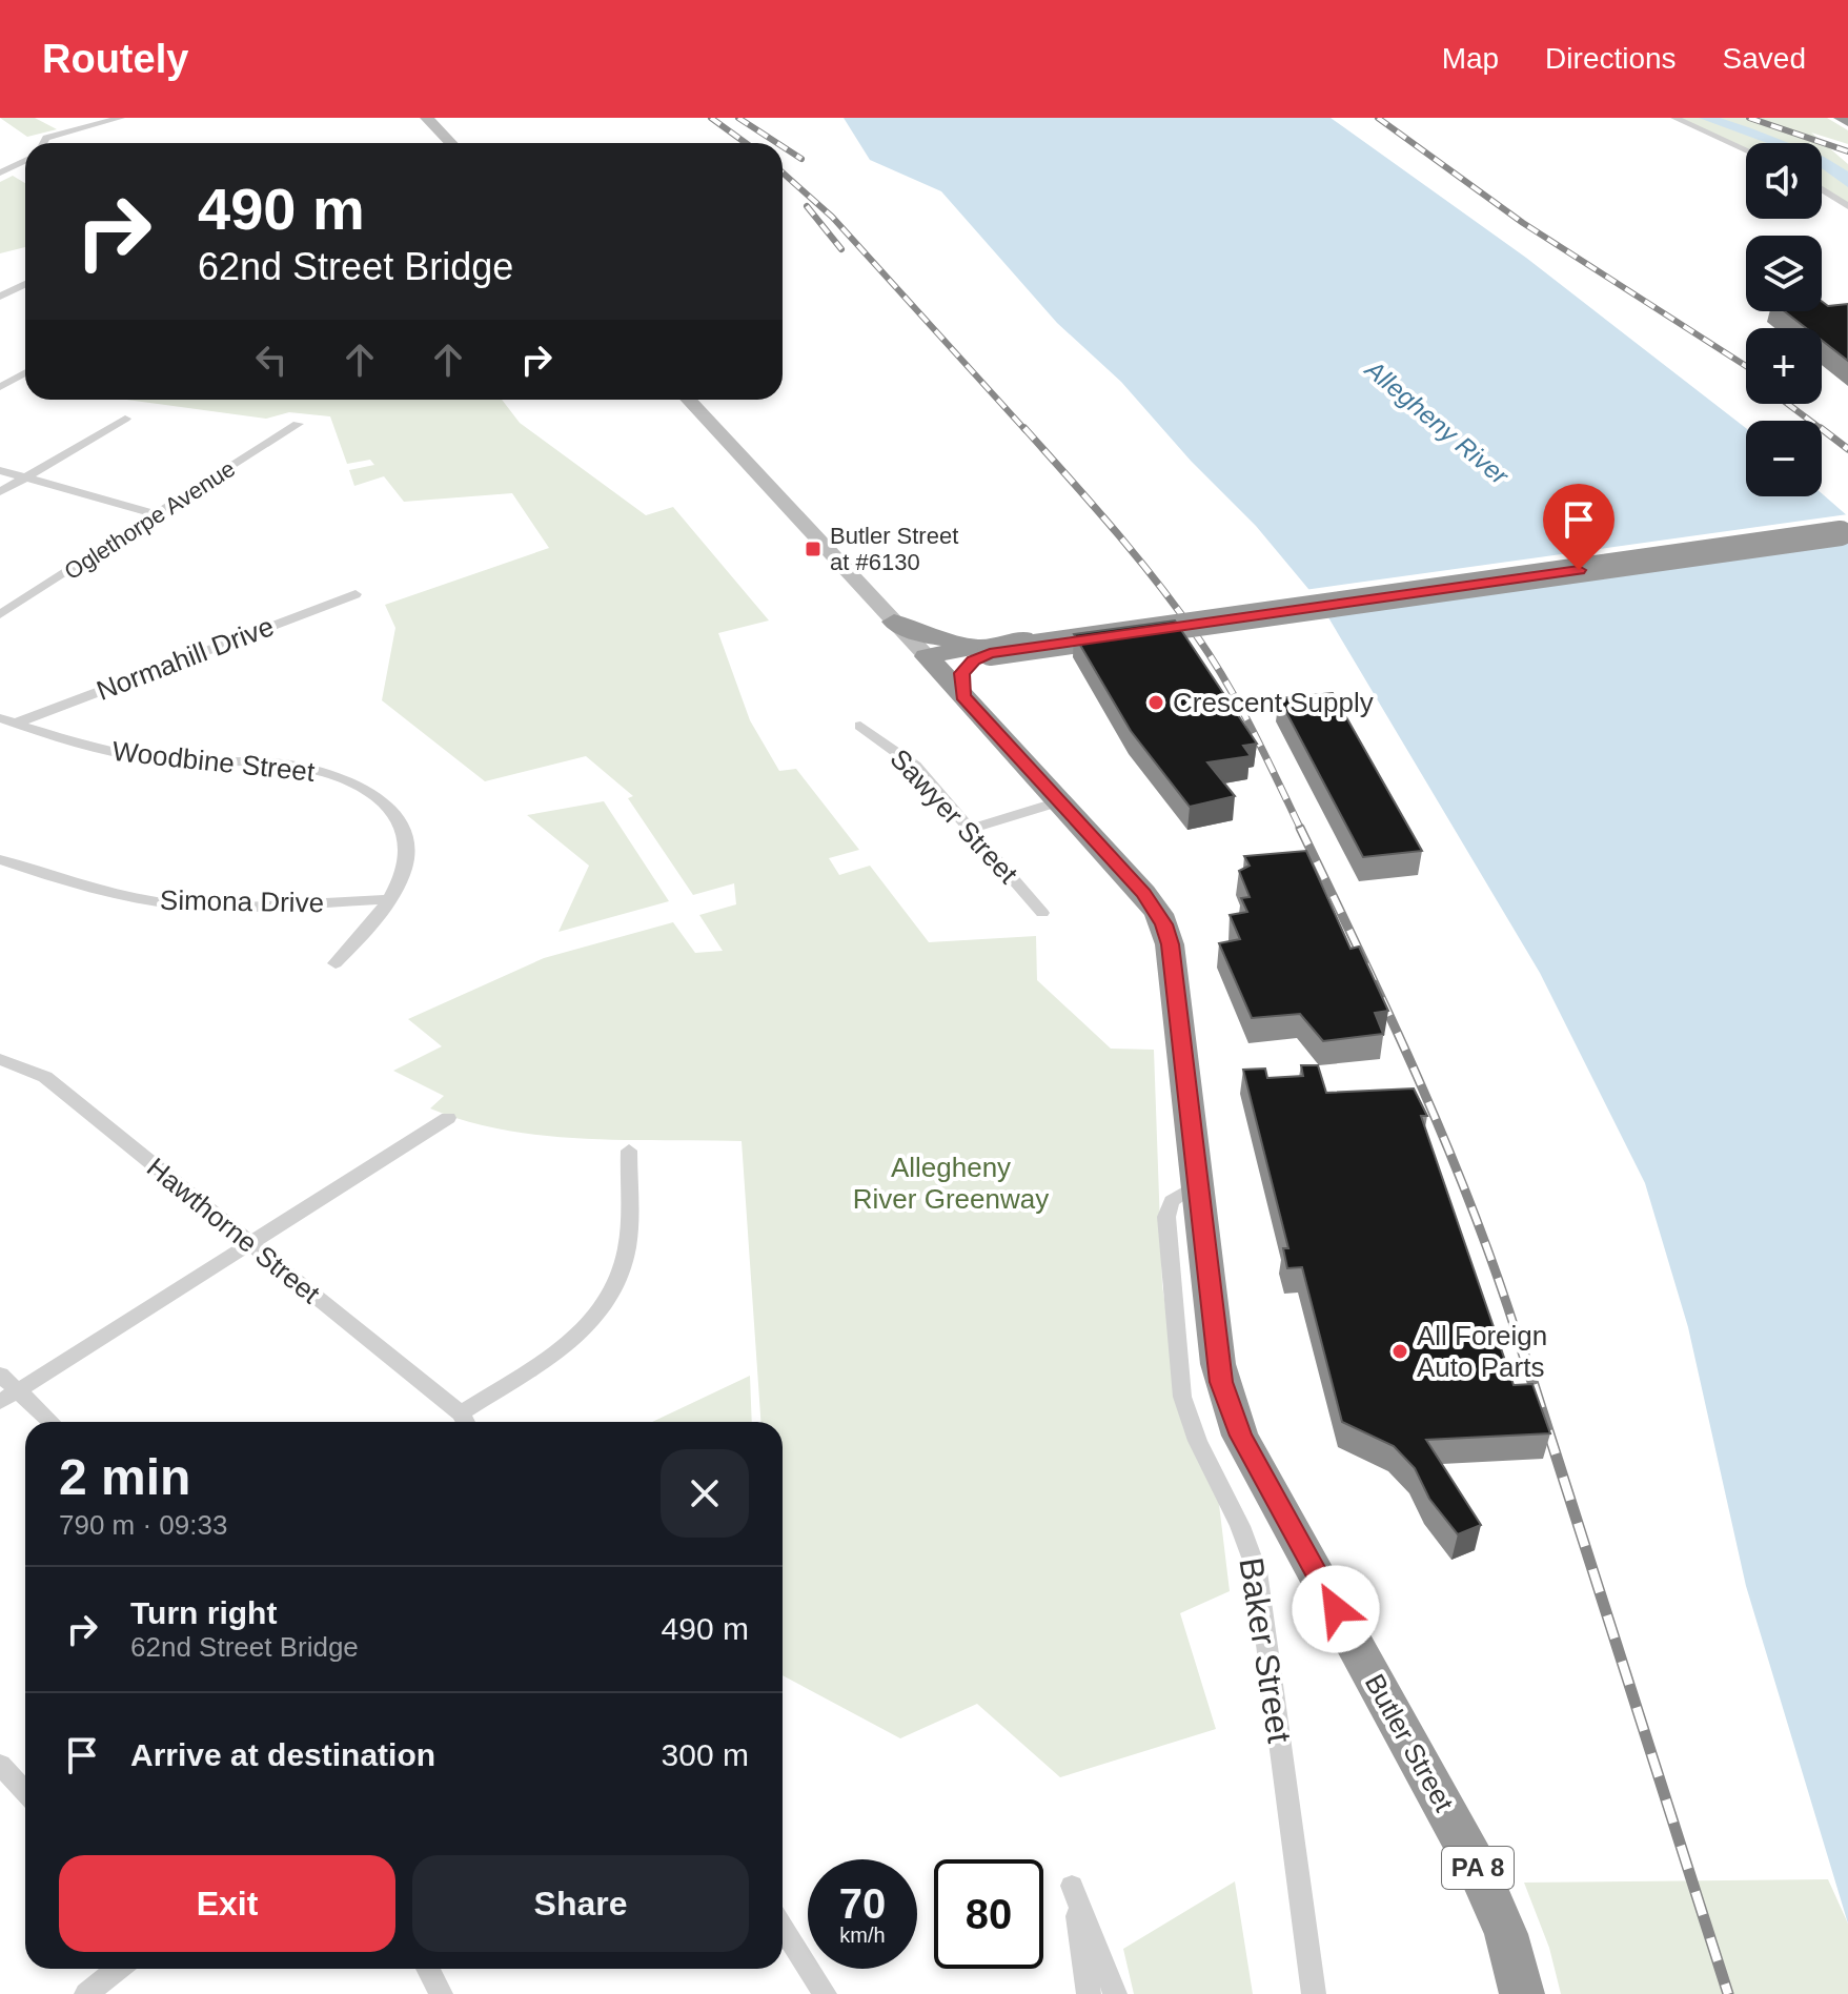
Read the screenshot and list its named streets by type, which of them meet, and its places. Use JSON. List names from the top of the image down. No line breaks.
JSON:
{"streets":{"highway":["Butler Street","PA 8"],"street":["Oglethorpe Avenue","Normahill Drive","Woodbine Street","Sawyer Street","Simona Drive","Hawthorne Street","Baker Street"]},"crossings":[["Normahill Drive","Woodbine Street"],["Woodbine Street","Simona Drive"],["Baker Street","Butler Street"]],"water":["Allegheny River"],"parks":["Allegheny River Greenway"],"places":{"transit":["Butler Street at #6130"],"other":["Crescent Supply","All Foreign Auto Parts"]},"page":{"header":"Routely","nav":["Map","Directions","Saved"],"map_buttons":["+","−"],"turn":["490 m","62nd Street Bridge"],"heading":["2 min","790 m · 09:33"],"list":[{"name":"Turn right","note":"62nd Street Bridge","value":"490 m"},{"name":"Arrive at destination","value":"300 m"}],"buttons":["Exit","Share"],"speed":"70 km/h","limit":"80"}}
